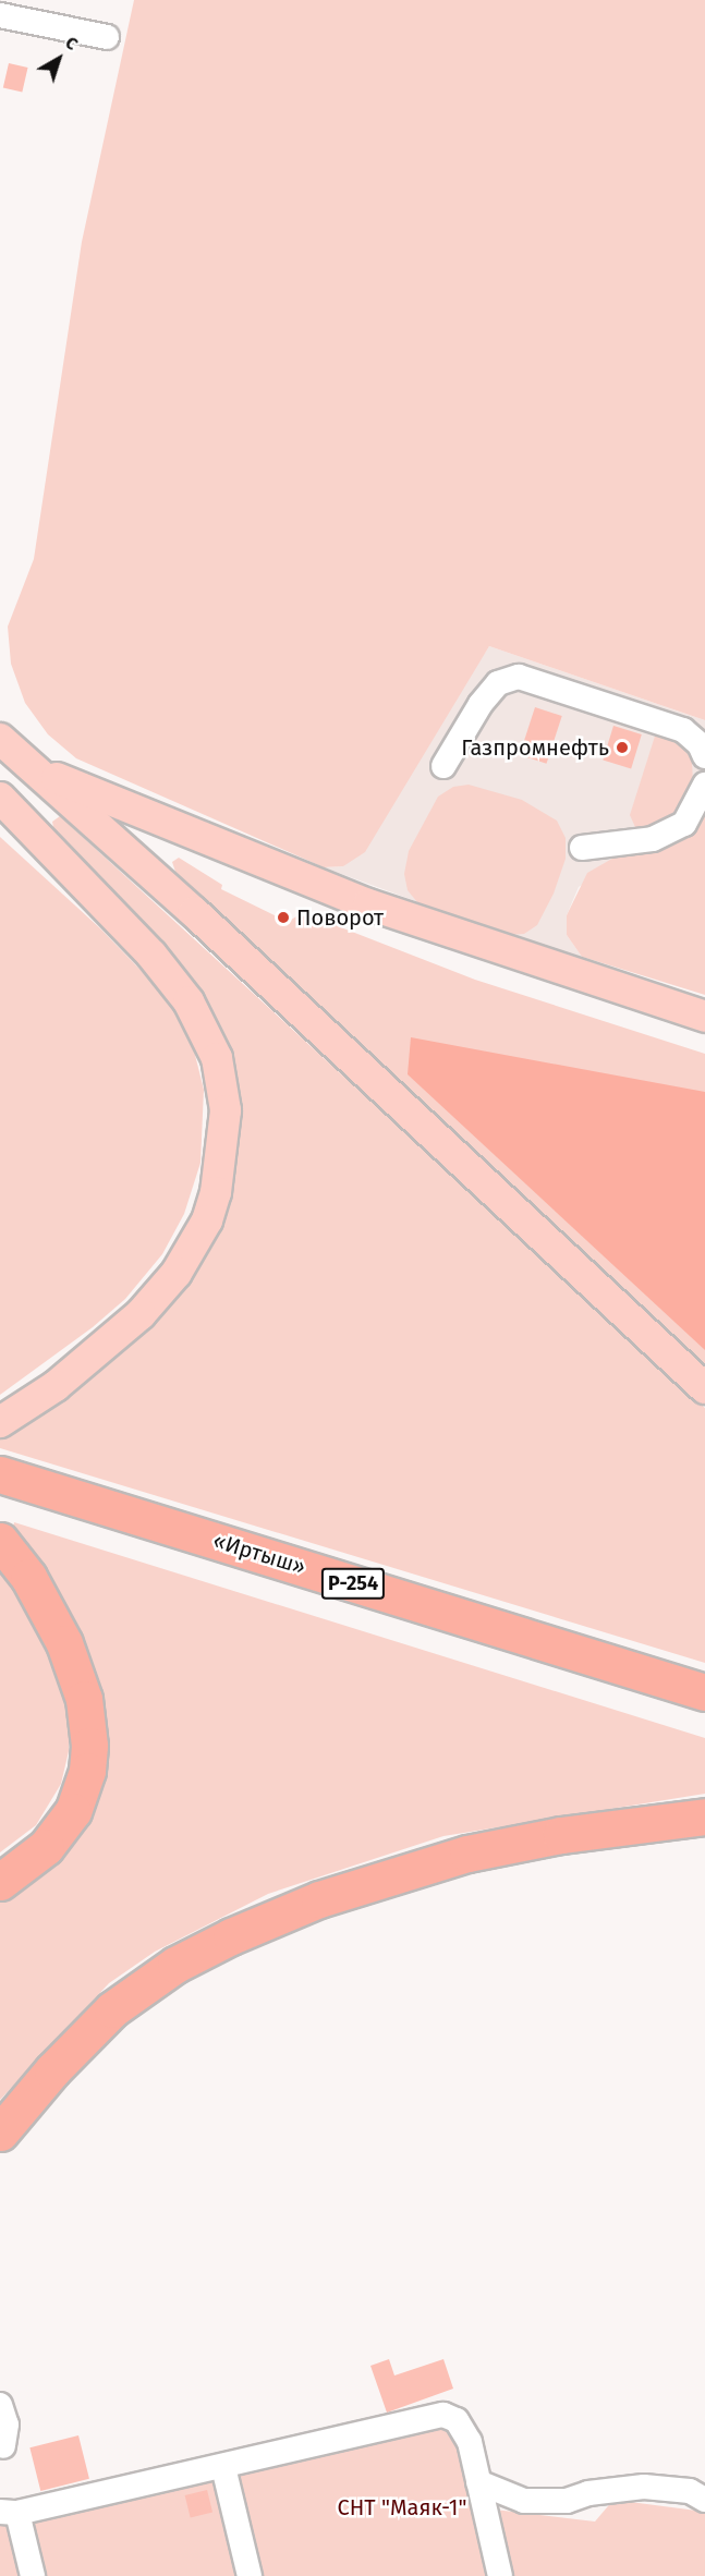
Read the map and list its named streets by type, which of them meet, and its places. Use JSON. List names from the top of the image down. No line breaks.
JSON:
{"streets":{"highway":["«Иртыш»","Р-254"]},"parks":["СНТ \"Маяк-1\""],"places":["Газпромнефть","Поворот"],"north":"top right"}
